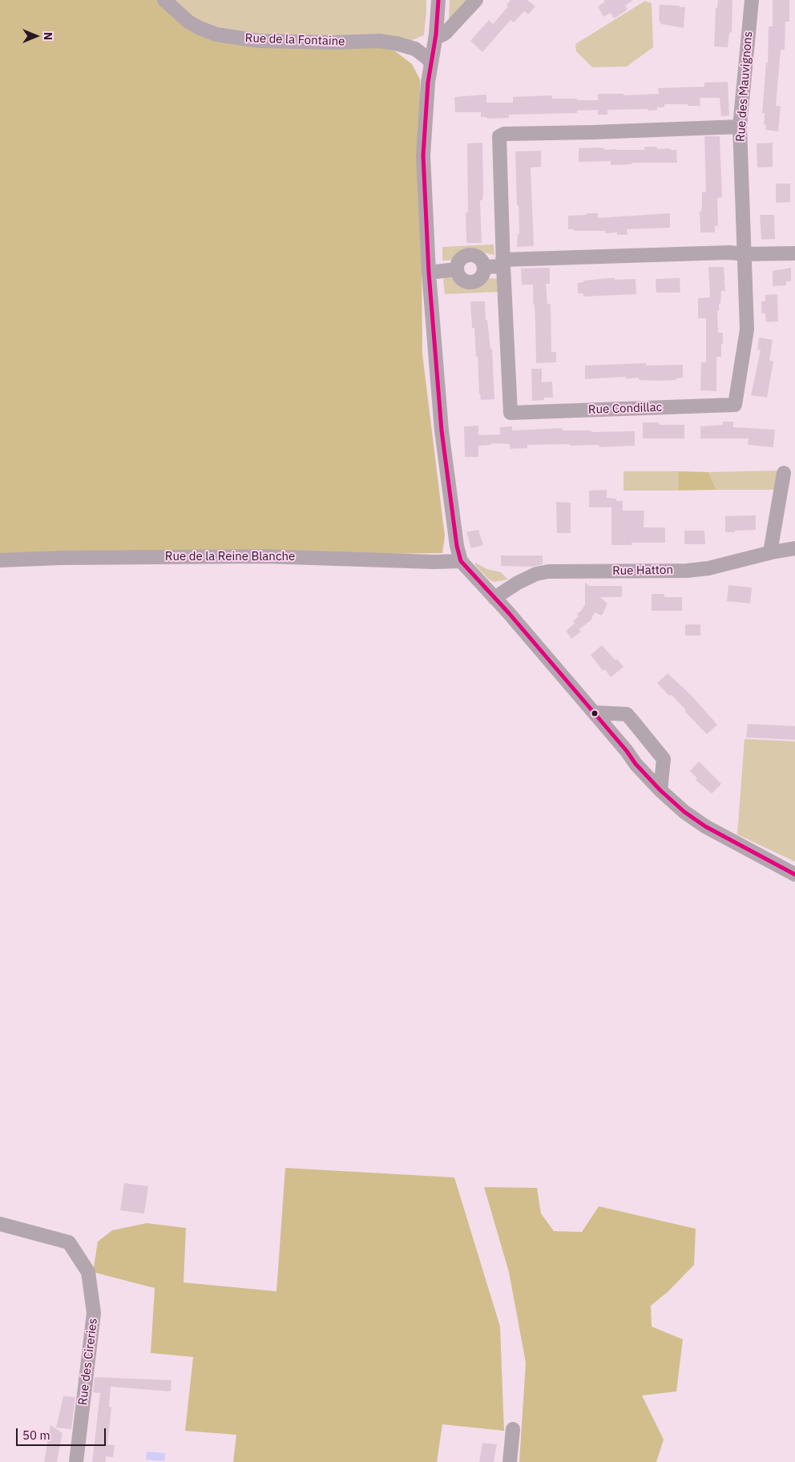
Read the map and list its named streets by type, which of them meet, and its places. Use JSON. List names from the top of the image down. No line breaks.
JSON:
{"streets":{"street":["Rue de la Fontaine","Rue des Mauvignons","Rue Condillac","Rue de la Reine Blanche","Rue Hatton","Rue des Cireries"]},"crossings":[["Rue des Mauvignons","Rue Condillac"]],"scale_bar":"50 m","north":"right"}
